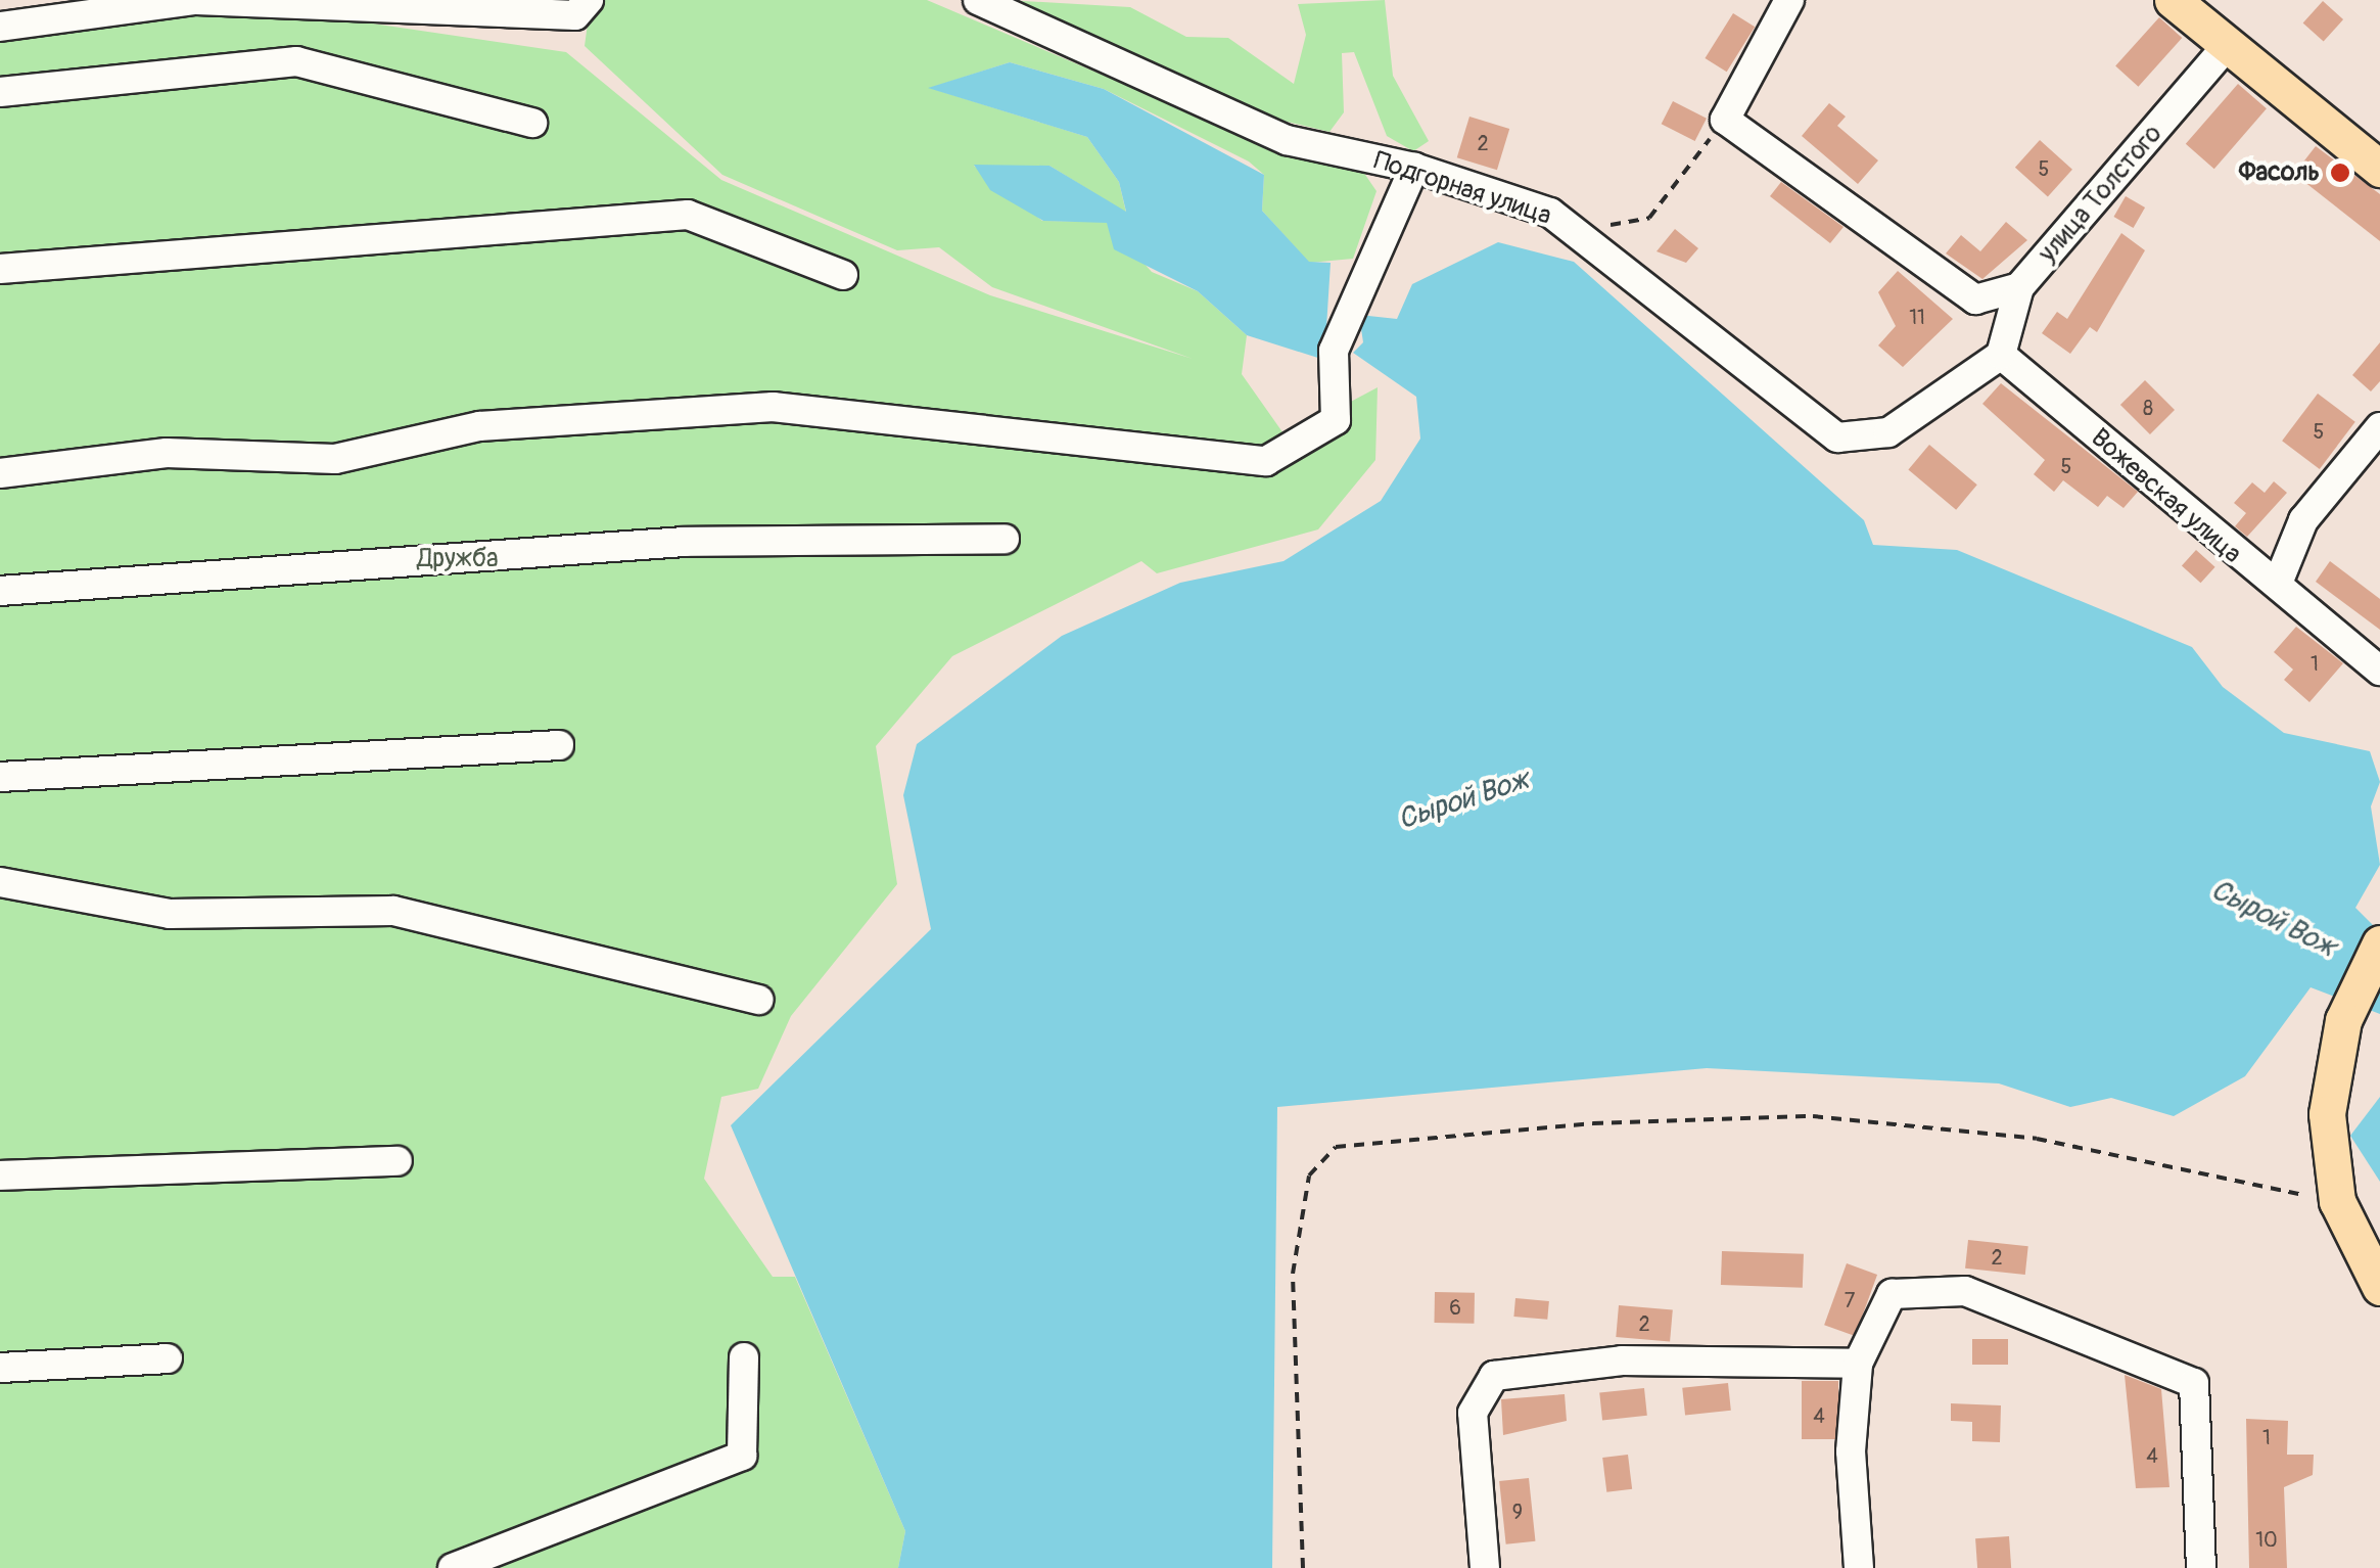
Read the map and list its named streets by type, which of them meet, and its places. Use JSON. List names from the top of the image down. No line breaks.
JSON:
{"streets":{"street":["Подгорная улица","улица Толстого","Вожевская улица"]},"crossings":[["Подгорная улица","улица Толстого"],["Подгорная улица","Вожевская улица"],["улица Толстого","Вожевская улица"]],"water":["Сырой Вож"],"parks":["Дружба"],"places":["Фасоль"],"house_numbers":["2","5","11","8","5","5","1","2","7","6","2","4","1","4","9","10"]}
